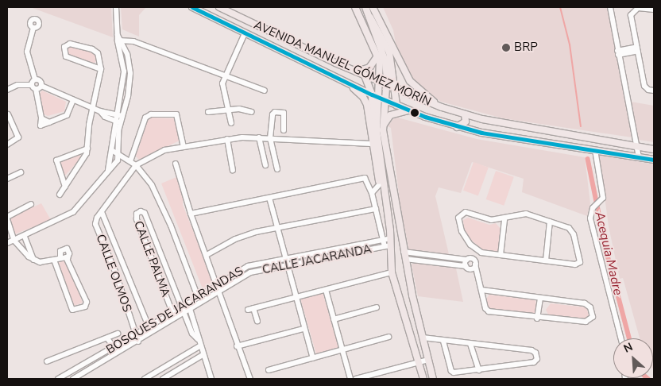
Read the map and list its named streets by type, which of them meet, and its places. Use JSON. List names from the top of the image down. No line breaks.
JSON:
{"streets":{"main road":["AVENIDA MANUEL GÓMEZ MORÍN"],"street":["CALLE PALMA","CALLE JACARANDA","CALLE OLMOS","BOSQUES DE JACARANDAS"]},"crossings":[["CALLE PALMA","CALLE JACARANDA"],["CALLE PALMA","BOSQUES DE JACARANDAS"],["CALLE JACARANDA","CALLE OLMOS"],["CALLE OLMOS","BOSQUES DE JACARANDAS"]],"water":["Acequia Madre"],"places":["BRP"],"north":"top left"}
